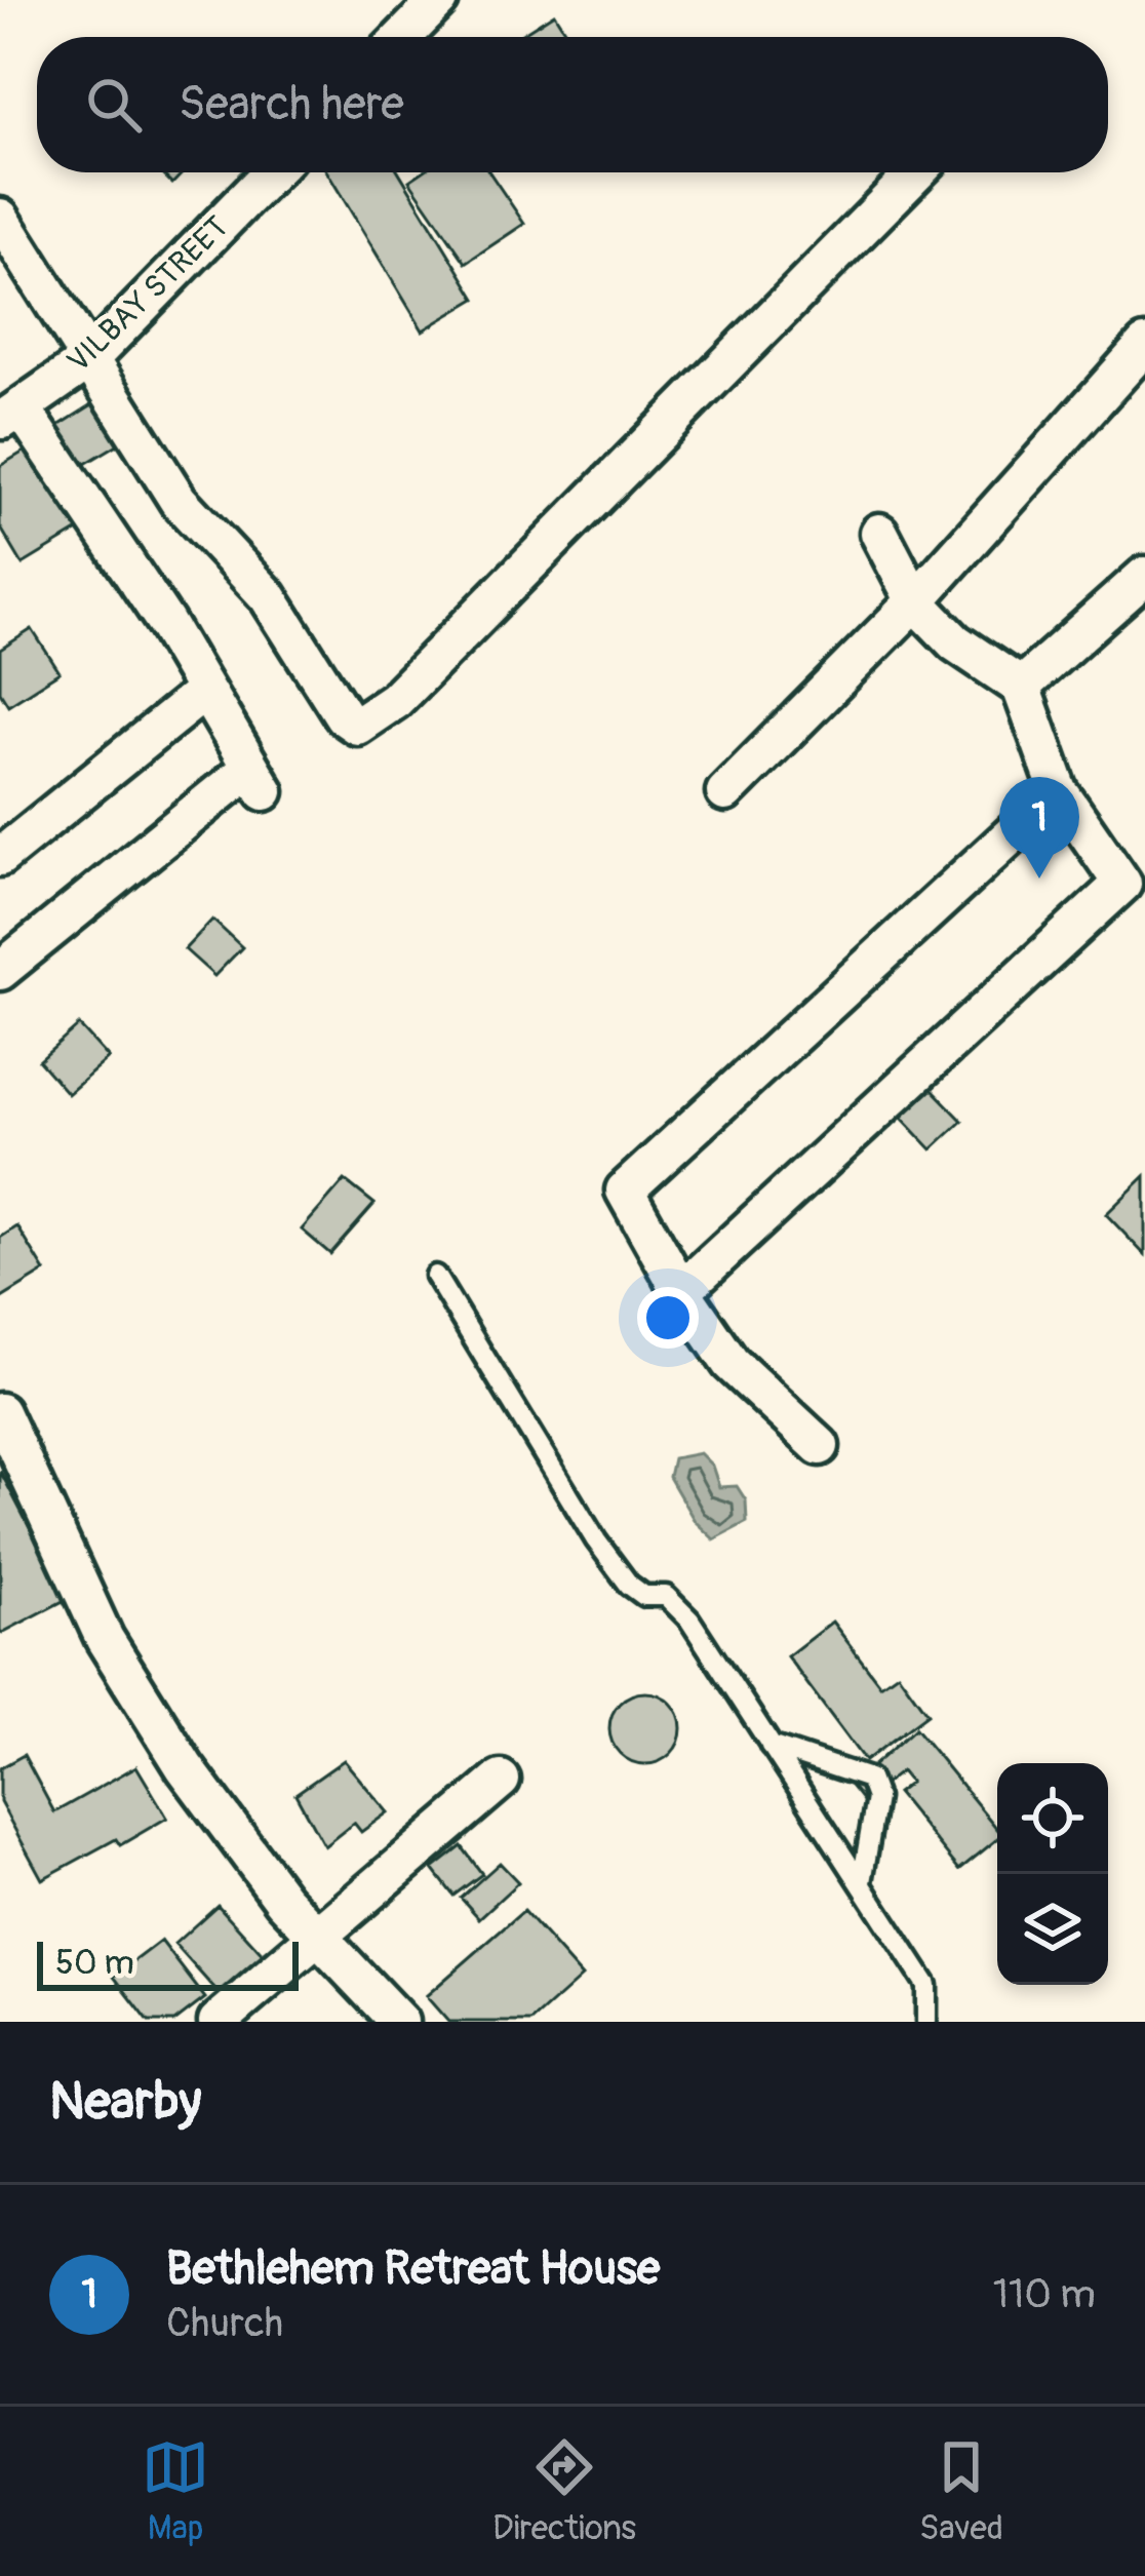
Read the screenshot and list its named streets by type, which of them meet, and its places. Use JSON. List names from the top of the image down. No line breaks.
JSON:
{"streets":{"street":["VILBAY STREET"]},"scale_bar":"50 m","page":{"search":"Search here","pins":"1","scale":"50 m","heading":"Nearby","list":[{"mark":"1","name":"Bethlehem Retreat House","note":"Church","value":"110 m"}],"nav":["Map","Directions","Saved"]}}
